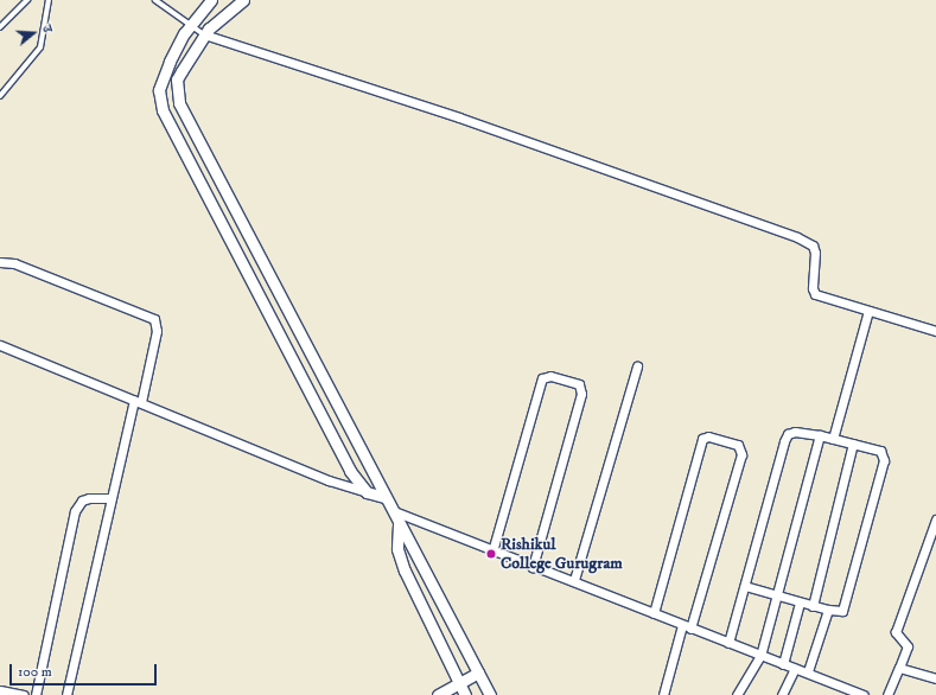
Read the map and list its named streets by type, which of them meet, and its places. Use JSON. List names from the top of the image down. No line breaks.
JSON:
{"places":["Rishikul College Gurugram"],"scale_bar":"100 m","north":"right"}
